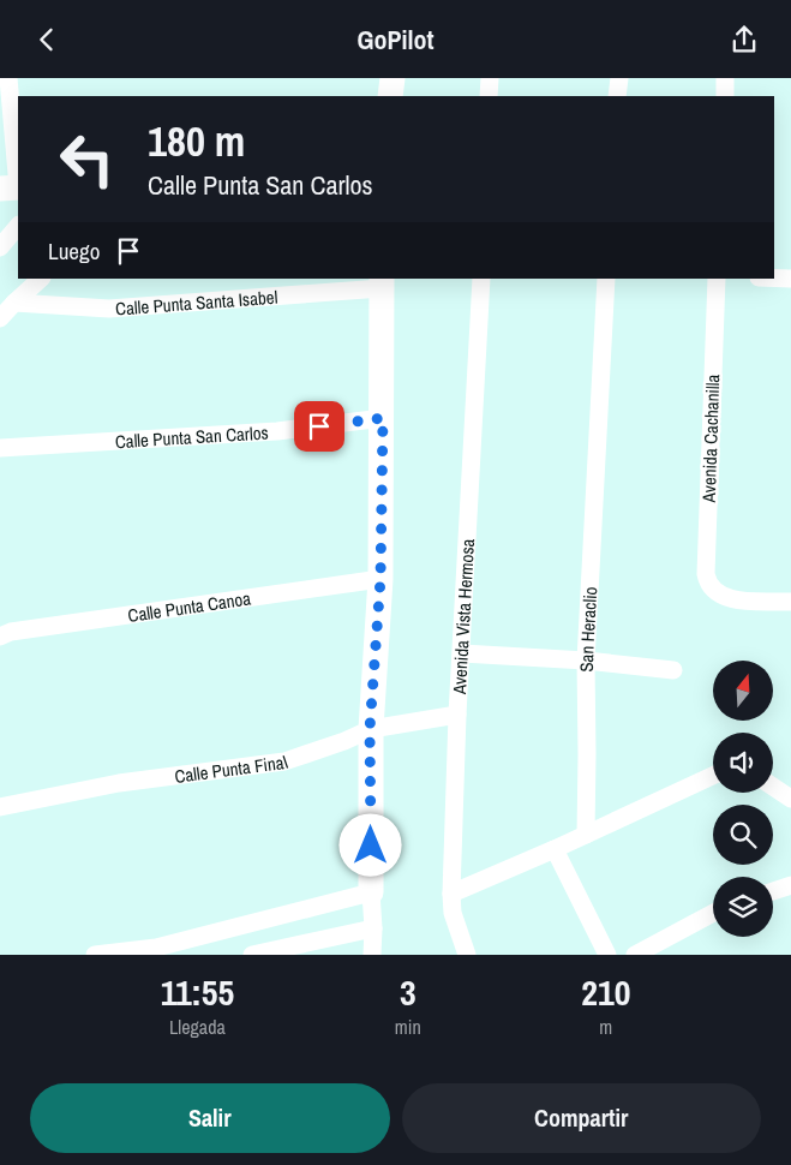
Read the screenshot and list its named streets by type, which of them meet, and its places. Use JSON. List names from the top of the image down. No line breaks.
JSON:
{"streets":{"street":["Calle Punta Santa Isabel","Calle Punta San Carlos","Avenida Cachanilla","Calle Punta Canoa","Avenida Vista Hermosa","San Heraclio","Calle Punta Final"]},"crossings":[["Avenida Vista Hermosa","Calle Punta Final"]],"north":"top","page":{"header":"GoPilot","turn":["180 m","Calle Punta San Carlos"],"then":"Luego","eta":["11:55","Llegada","3","min","210","m"],"buttons":["Salir","Compartir"]}}
